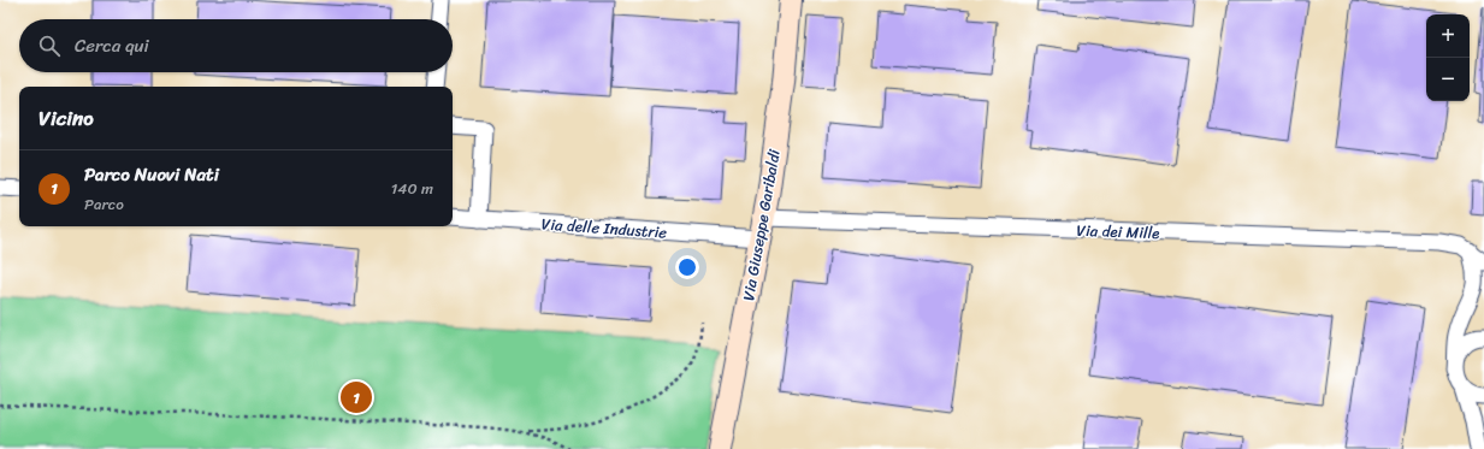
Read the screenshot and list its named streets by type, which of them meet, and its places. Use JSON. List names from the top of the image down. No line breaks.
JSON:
{"streets":{"street":["Via Giuseppe Garibaldi","Via delle Industrie","Via dei Mille"]},"crossings":[["Via Giuseppe Garibaldi","Via delle Industrie"],["Via Giuseppe Garibaldi","Via dei Mille"],["Via delle Industrie","Via dei Mille"]],"page":{"map_buttons":["+","−"],"search":"Cerca qui","heading":"Vicino","list":[{"mark":"1","name":"Parco Nuovi Nati","note":"Parco","value":"140 m"}],"pins":"1"}}
